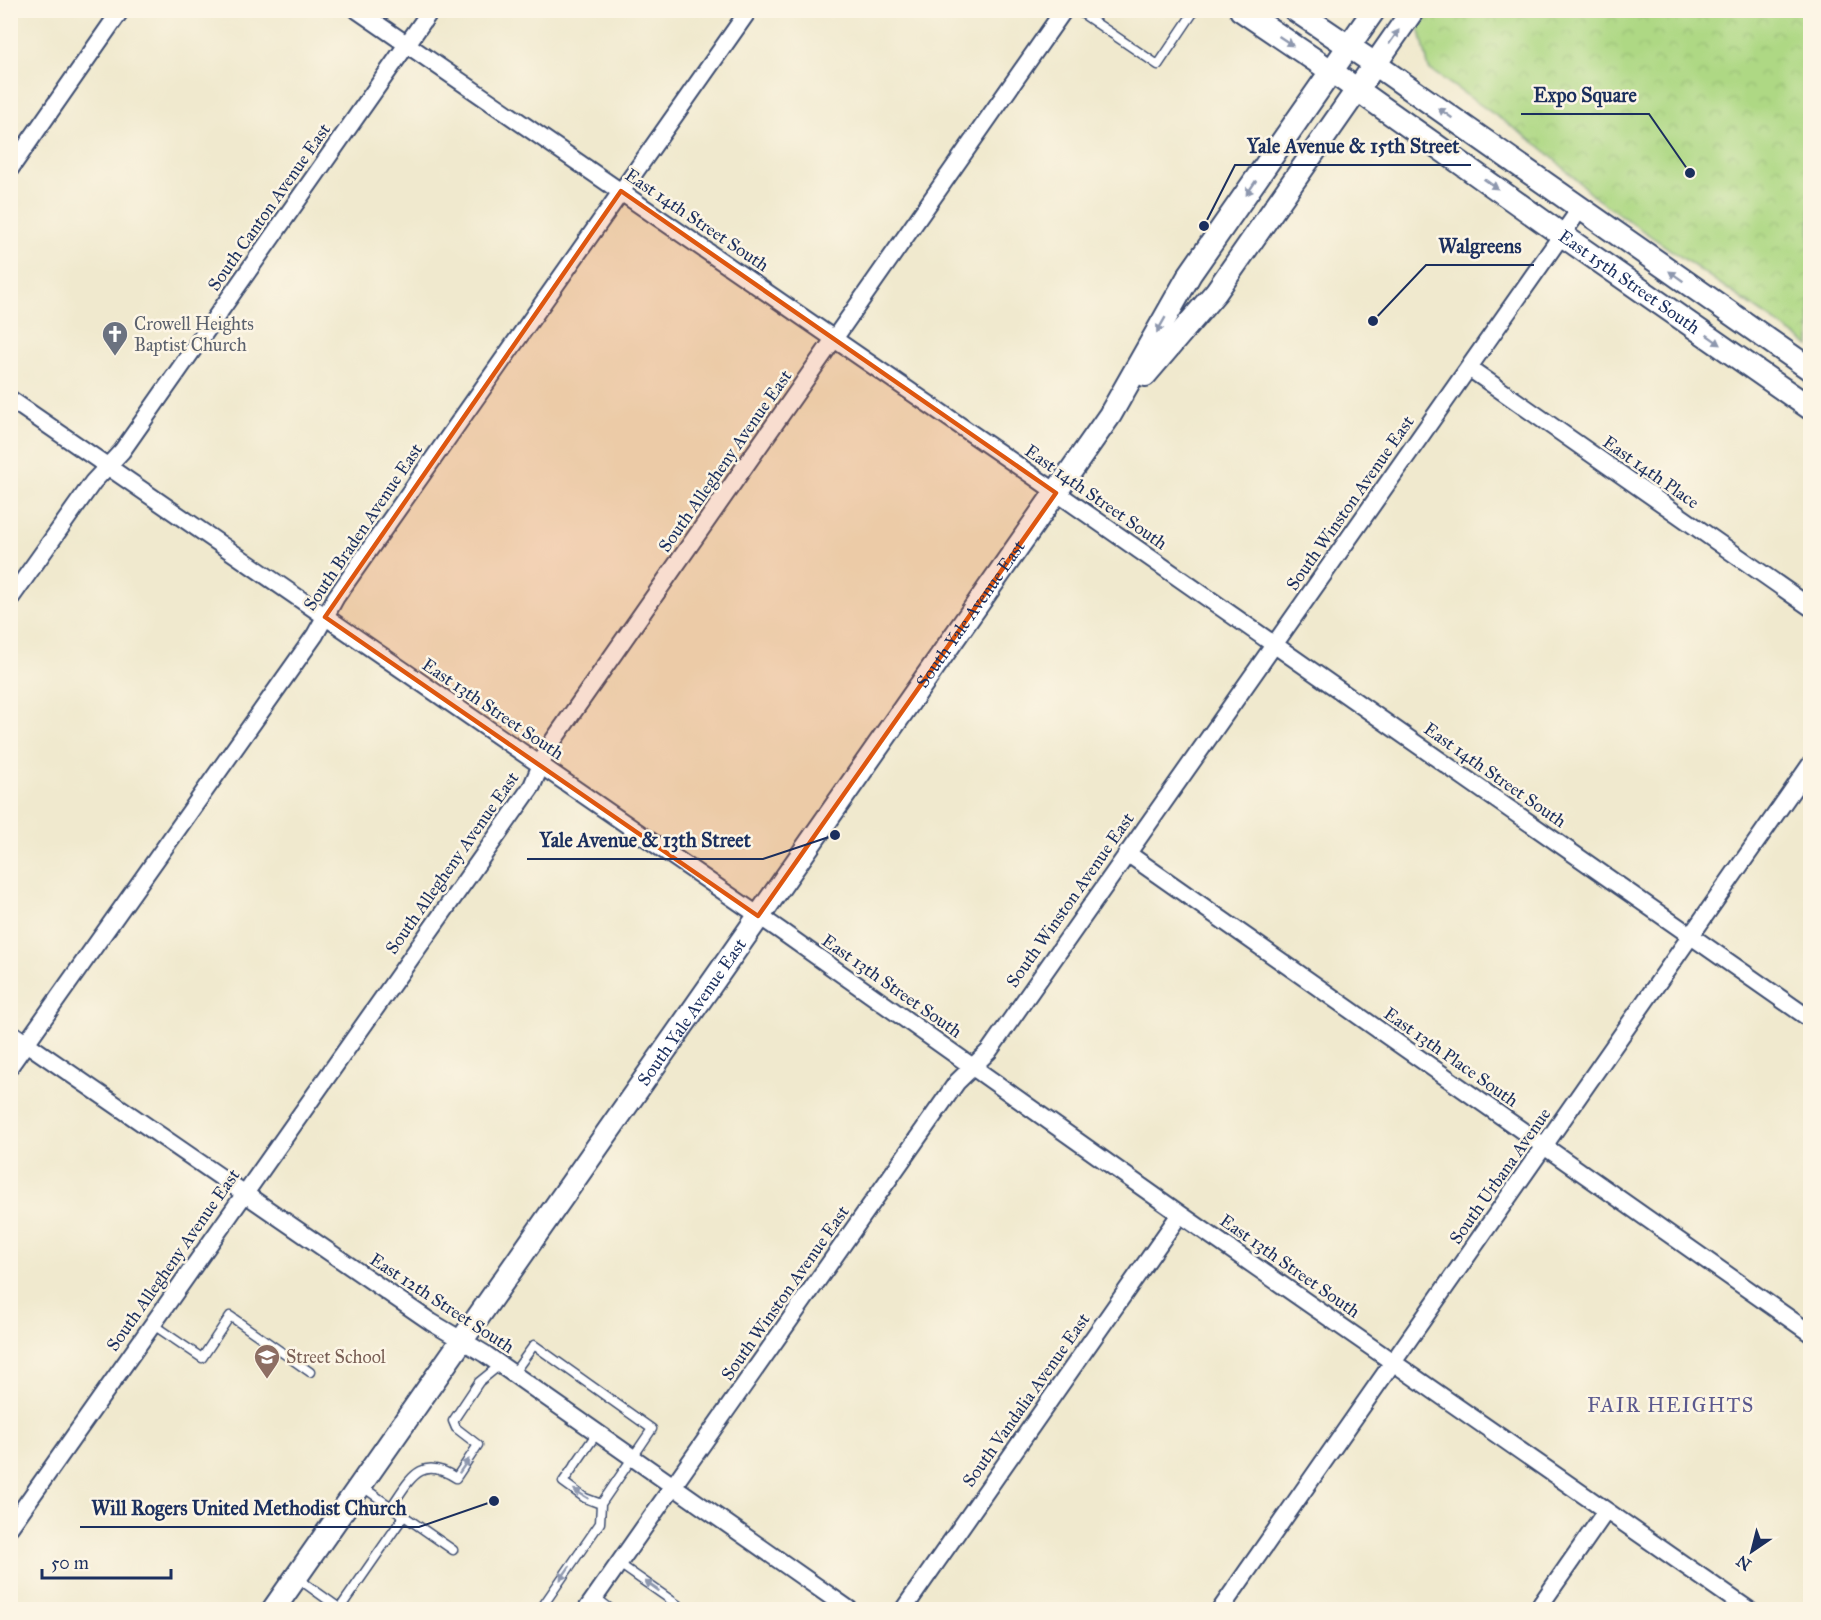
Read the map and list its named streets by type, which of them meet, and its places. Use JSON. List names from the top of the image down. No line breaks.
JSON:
{"streets":{"main road":["East 15th Street South","South Yale Avenue East"],"street":["South Canton Avenue East","East 14th Street South","South Allegheny Avenue East","East 14th Place","South Winston Avenue East","South Braden Avenue East","East 13th Street South","East 13th Place South","South Urbana Avenue","East 12th Street South","South Vandalia Avenue East"]},"crossings":[["South Canton Avenue East","East 14th Street South"],["South Canton Avenue East","East 13th Street South"],["East 14th Street South","South Allegheny Avenue East"],["East 14th Street South","South Winston Avenue East"],["East 14th Street South","South Braden Avenue East"],["East 14th Street South","South Yale Avenue East"],["East 14th Street South","South Urbana Avenue"],["East 15th Street South","South Winston Avenue East"],["East 15th Street South","South Yale Avenue East"],["South Allegheny Avenue East","East 13th Street South"],["South Allegheny Avenue East","East 12th Street South"],["East 14th Place","South Winston Avenue East"],["South Winston Avenue East","East 13th Street South"],["South Winston Avenue East","East 13th Place South"],["South Winston Avenue East","East 12th Street South"],["South Braden Avenue East","East 13th Street South"],["South Braden Avenue East","East 12th Street South"],["South Yale Avenue East","East 13th Street South"],["South Yale Avenue East","East 12th Street South"],["East 13th Street South","South Urbana Avenue"],["East 13th Street South","South Vandalia Avenue East"],["East 13th Place South","South Urbana Avenue"]],"districts":["FAIR HEIGHTS"],"places":{"other":["Expo Square","Yale Avenue & 15th Street","Walgreens","Yale Avenue & 13th Street","Will Rogers United Methodist Church"],"church":["Crowell Heights Baptist Church"],"school or university":["Street School"]},"scale_bar":"50 m","north":"bottom left"}
